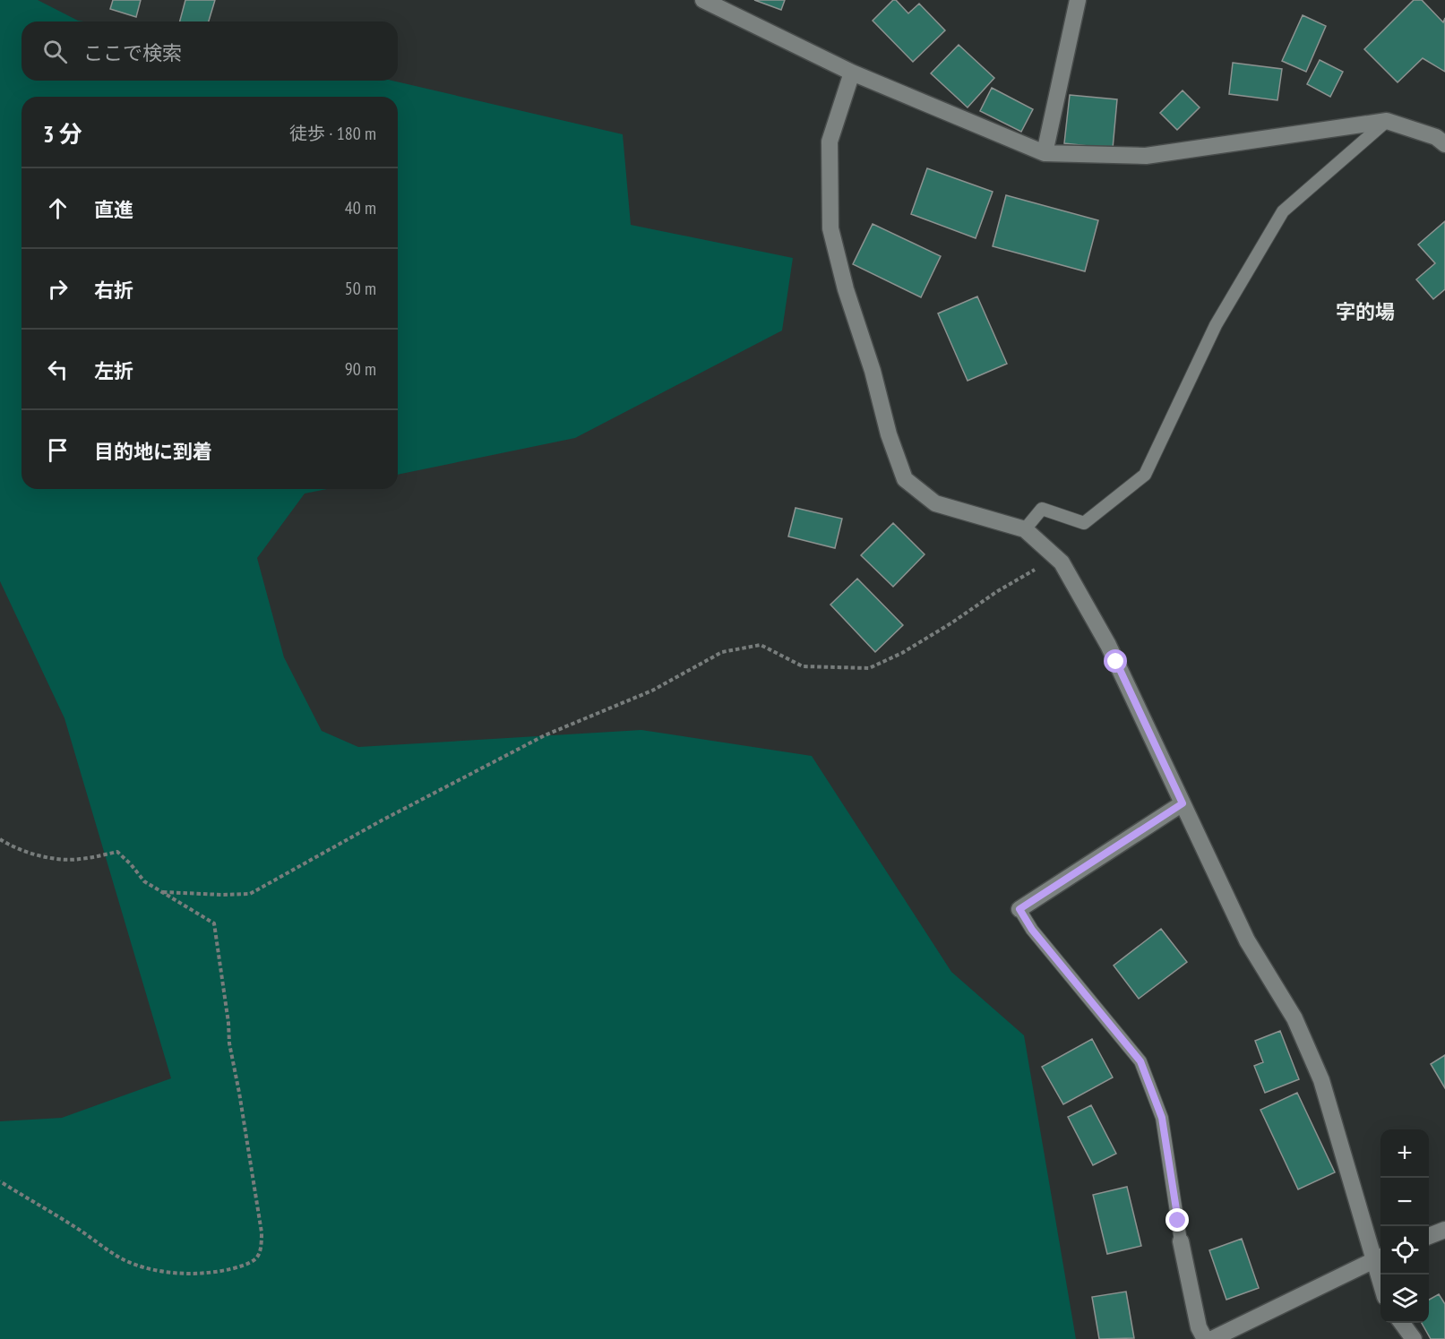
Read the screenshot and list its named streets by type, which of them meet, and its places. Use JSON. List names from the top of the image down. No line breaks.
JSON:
{"districts":["字的場"],"page":{"search":"ここで検索","heading":["3 分","徒歩 · 180 m"],"list":[["直進","40 m"],["右折","50 m"],["左折","90 m"],"目的地に到着"],"map_buttons":["+","−"]}}
